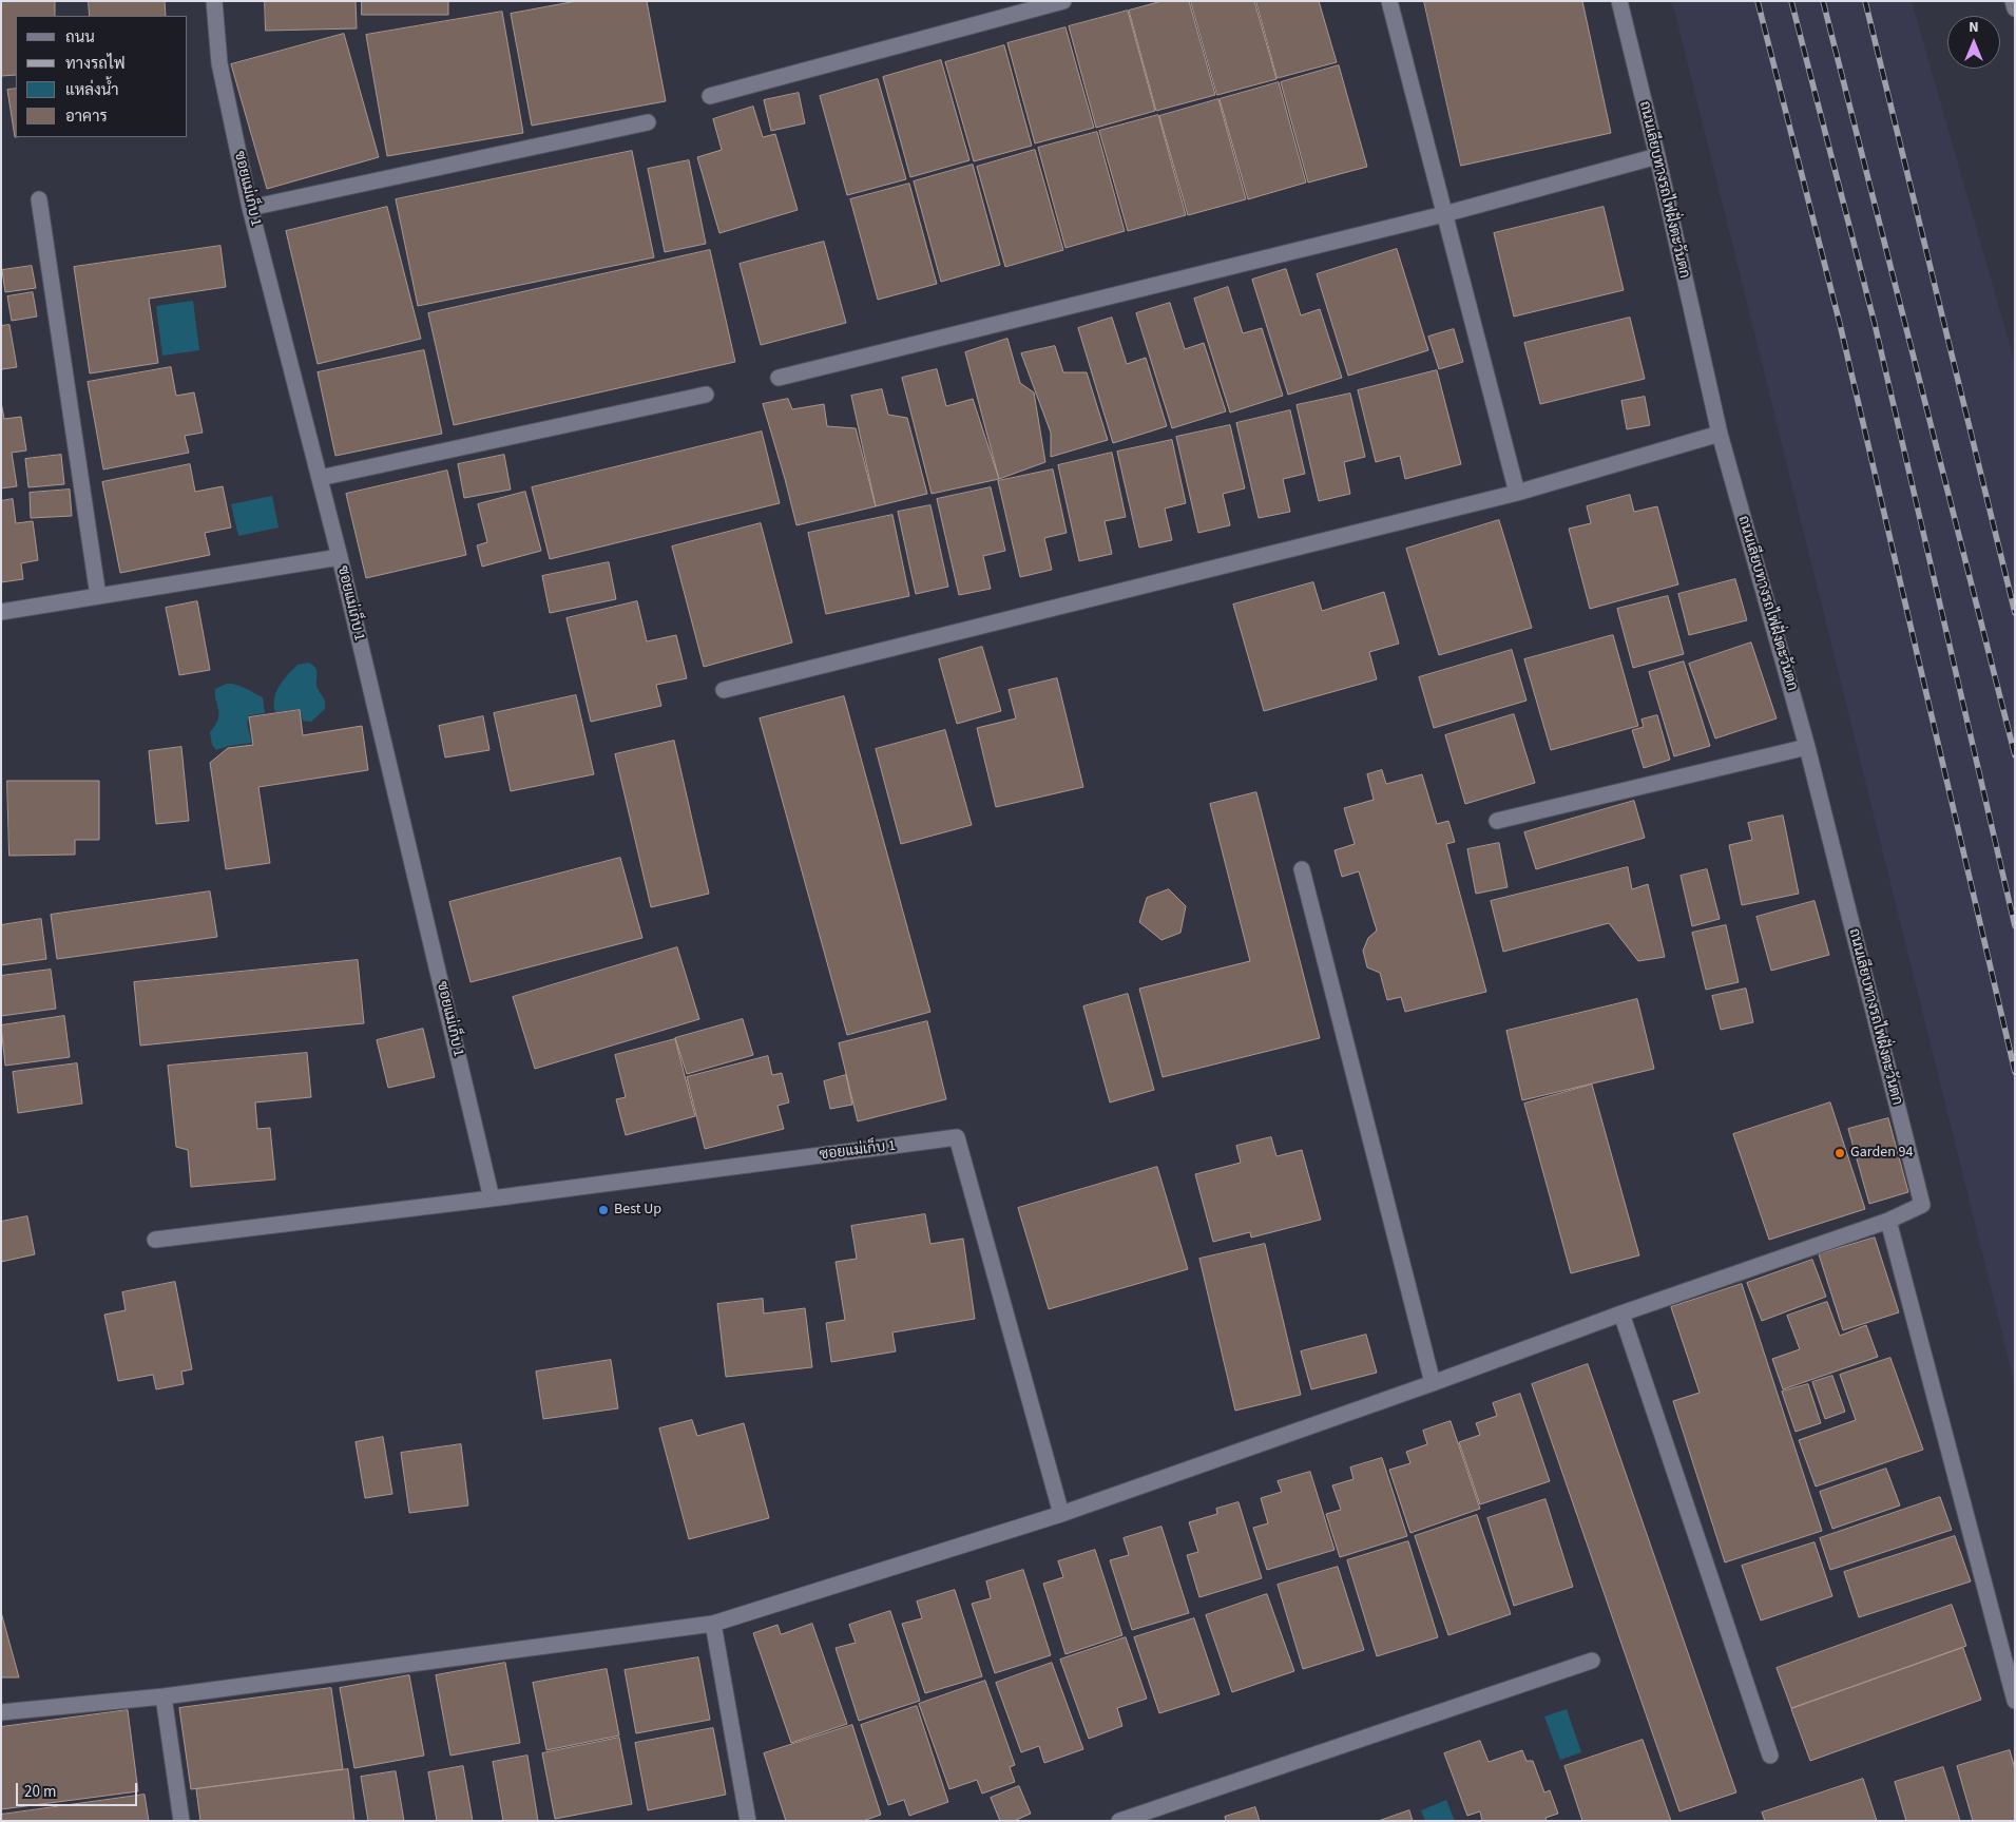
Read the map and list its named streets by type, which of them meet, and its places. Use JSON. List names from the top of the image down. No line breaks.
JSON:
{"streets":{"street":["ซอยแม่เก็บ 1","ถนนเลียบทางรถไฟฝั่งตะวันตก"]},"places":["Garden 94","Best Up"],"legend":["ถนน","ทางรถไฟ","แหล่งน้ำ","อาคาร"],"scale_bar":"20 m","north":"top"}
